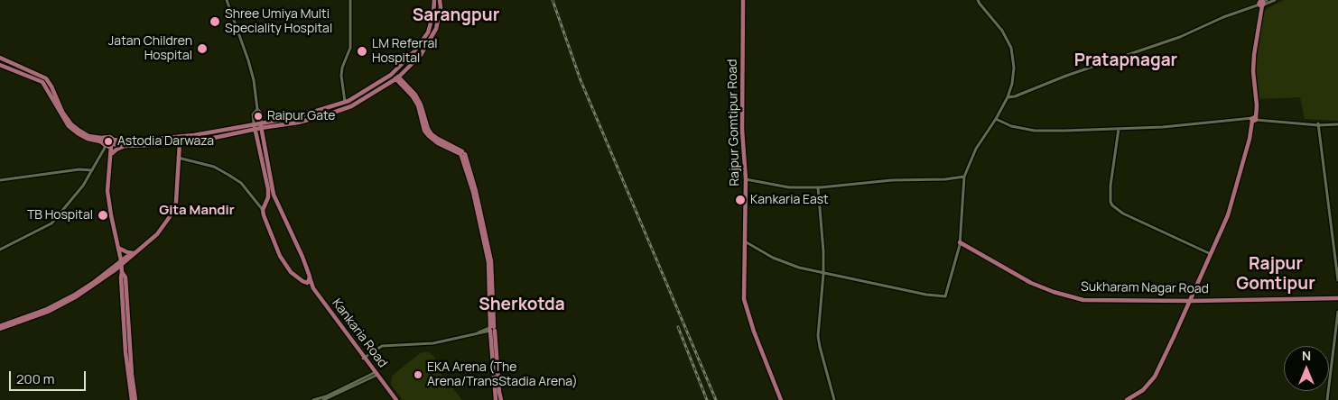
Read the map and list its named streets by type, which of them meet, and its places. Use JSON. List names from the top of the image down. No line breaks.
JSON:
{"streets":{"main road":["Rajpur Gomtipur Road","Sukharam Nagar Road","Kankaria Road"]},"districts":["Sarangpur","Pratapnagar","Gita Mandir","Rajpur Gomtipur","Sherkotda"],"places":["Shree Umiya Multi Speciality Hospital","Jatan Children Hospital","LM Referral Hospital","Raipur Gate","Astodia Darwaza","Kankaria East","TB Hospital","EKA Arena (The Arena/TransStadia Arena)"],"scale_bar":"200 m","north":"top"}
